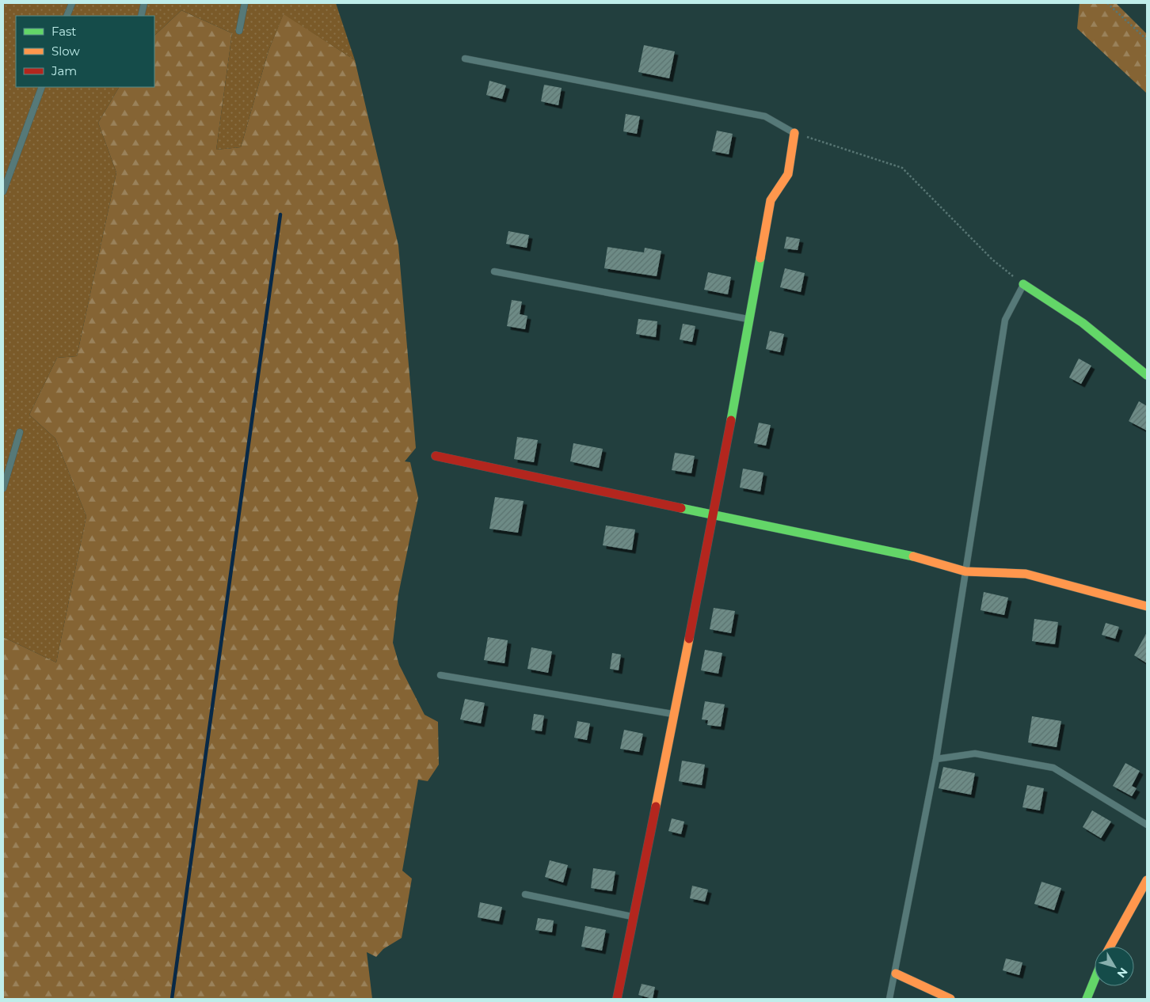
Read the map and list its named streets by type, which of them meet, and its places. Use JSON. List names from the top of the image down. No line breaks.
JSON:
{"legend":["Fast","Slow","Jam"],"north":"bottom right"}
